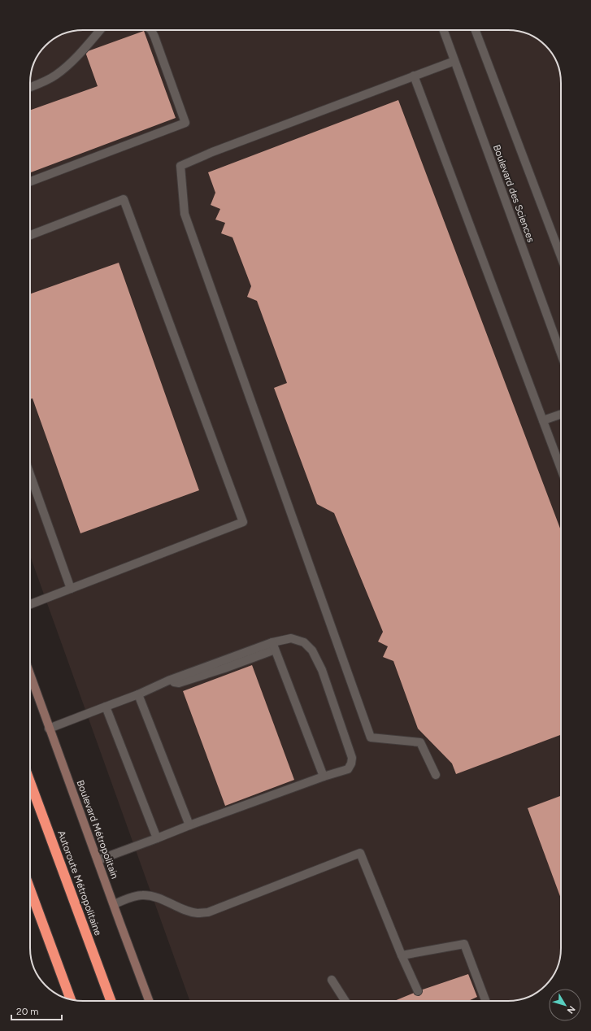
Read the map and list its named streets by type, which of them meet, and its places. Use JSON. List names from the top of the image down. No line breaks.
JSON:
{"streets":{"highway":["Autoroute Métropolitaine"],"main road":["Boulevard Métropolitain"],"street":["Boulevard des Sciences"]},"scale_bar":"20 m","north":"bottom right"}
